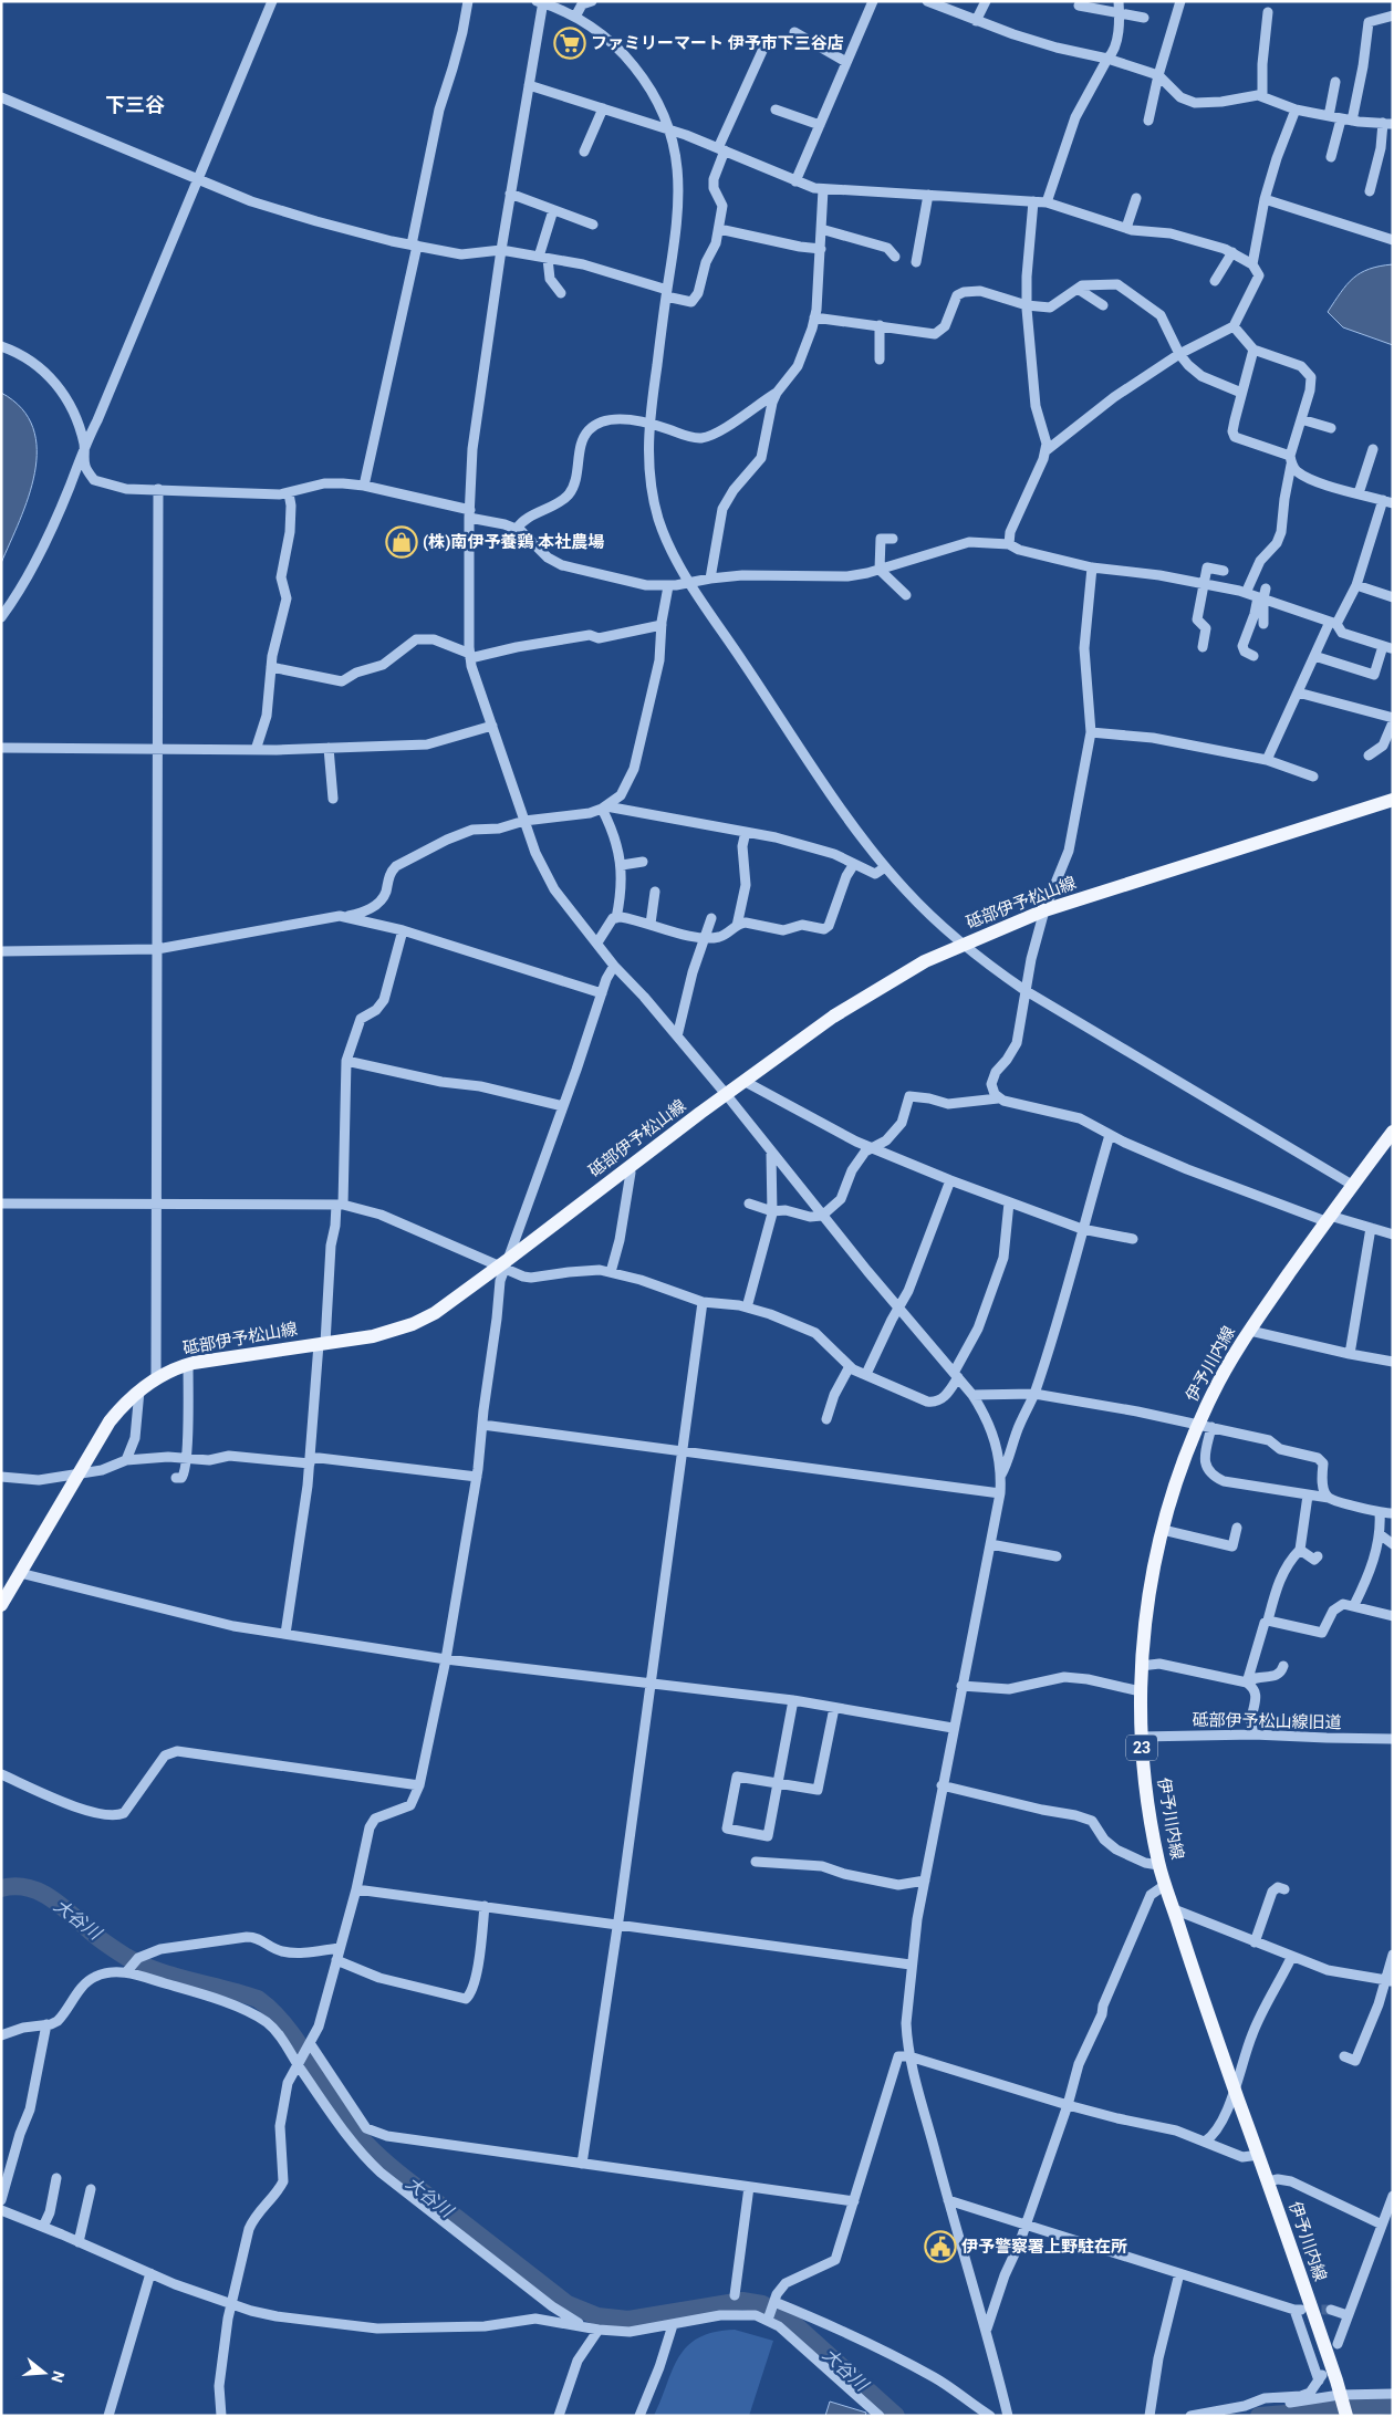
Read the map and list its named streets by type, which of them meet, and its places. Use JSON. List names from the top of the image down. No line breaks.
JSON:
{"streets":{"main road":["砥部伊予松山線","伊予川内線","23"],"street":["砥部伊予松山線旧道"]},"crossings":[["伊予川内線","砥部伊予松山線旧道"]],"districts":["下三谷"],"water":["大谷川"],"places":{"supermarket":["ファミリーマート 伊予市下三谷店"],"shop":["(株)南伊予養鶏 本社農場"],"public building":["伊予警察署上野駐在所"]},"north":"right"}
